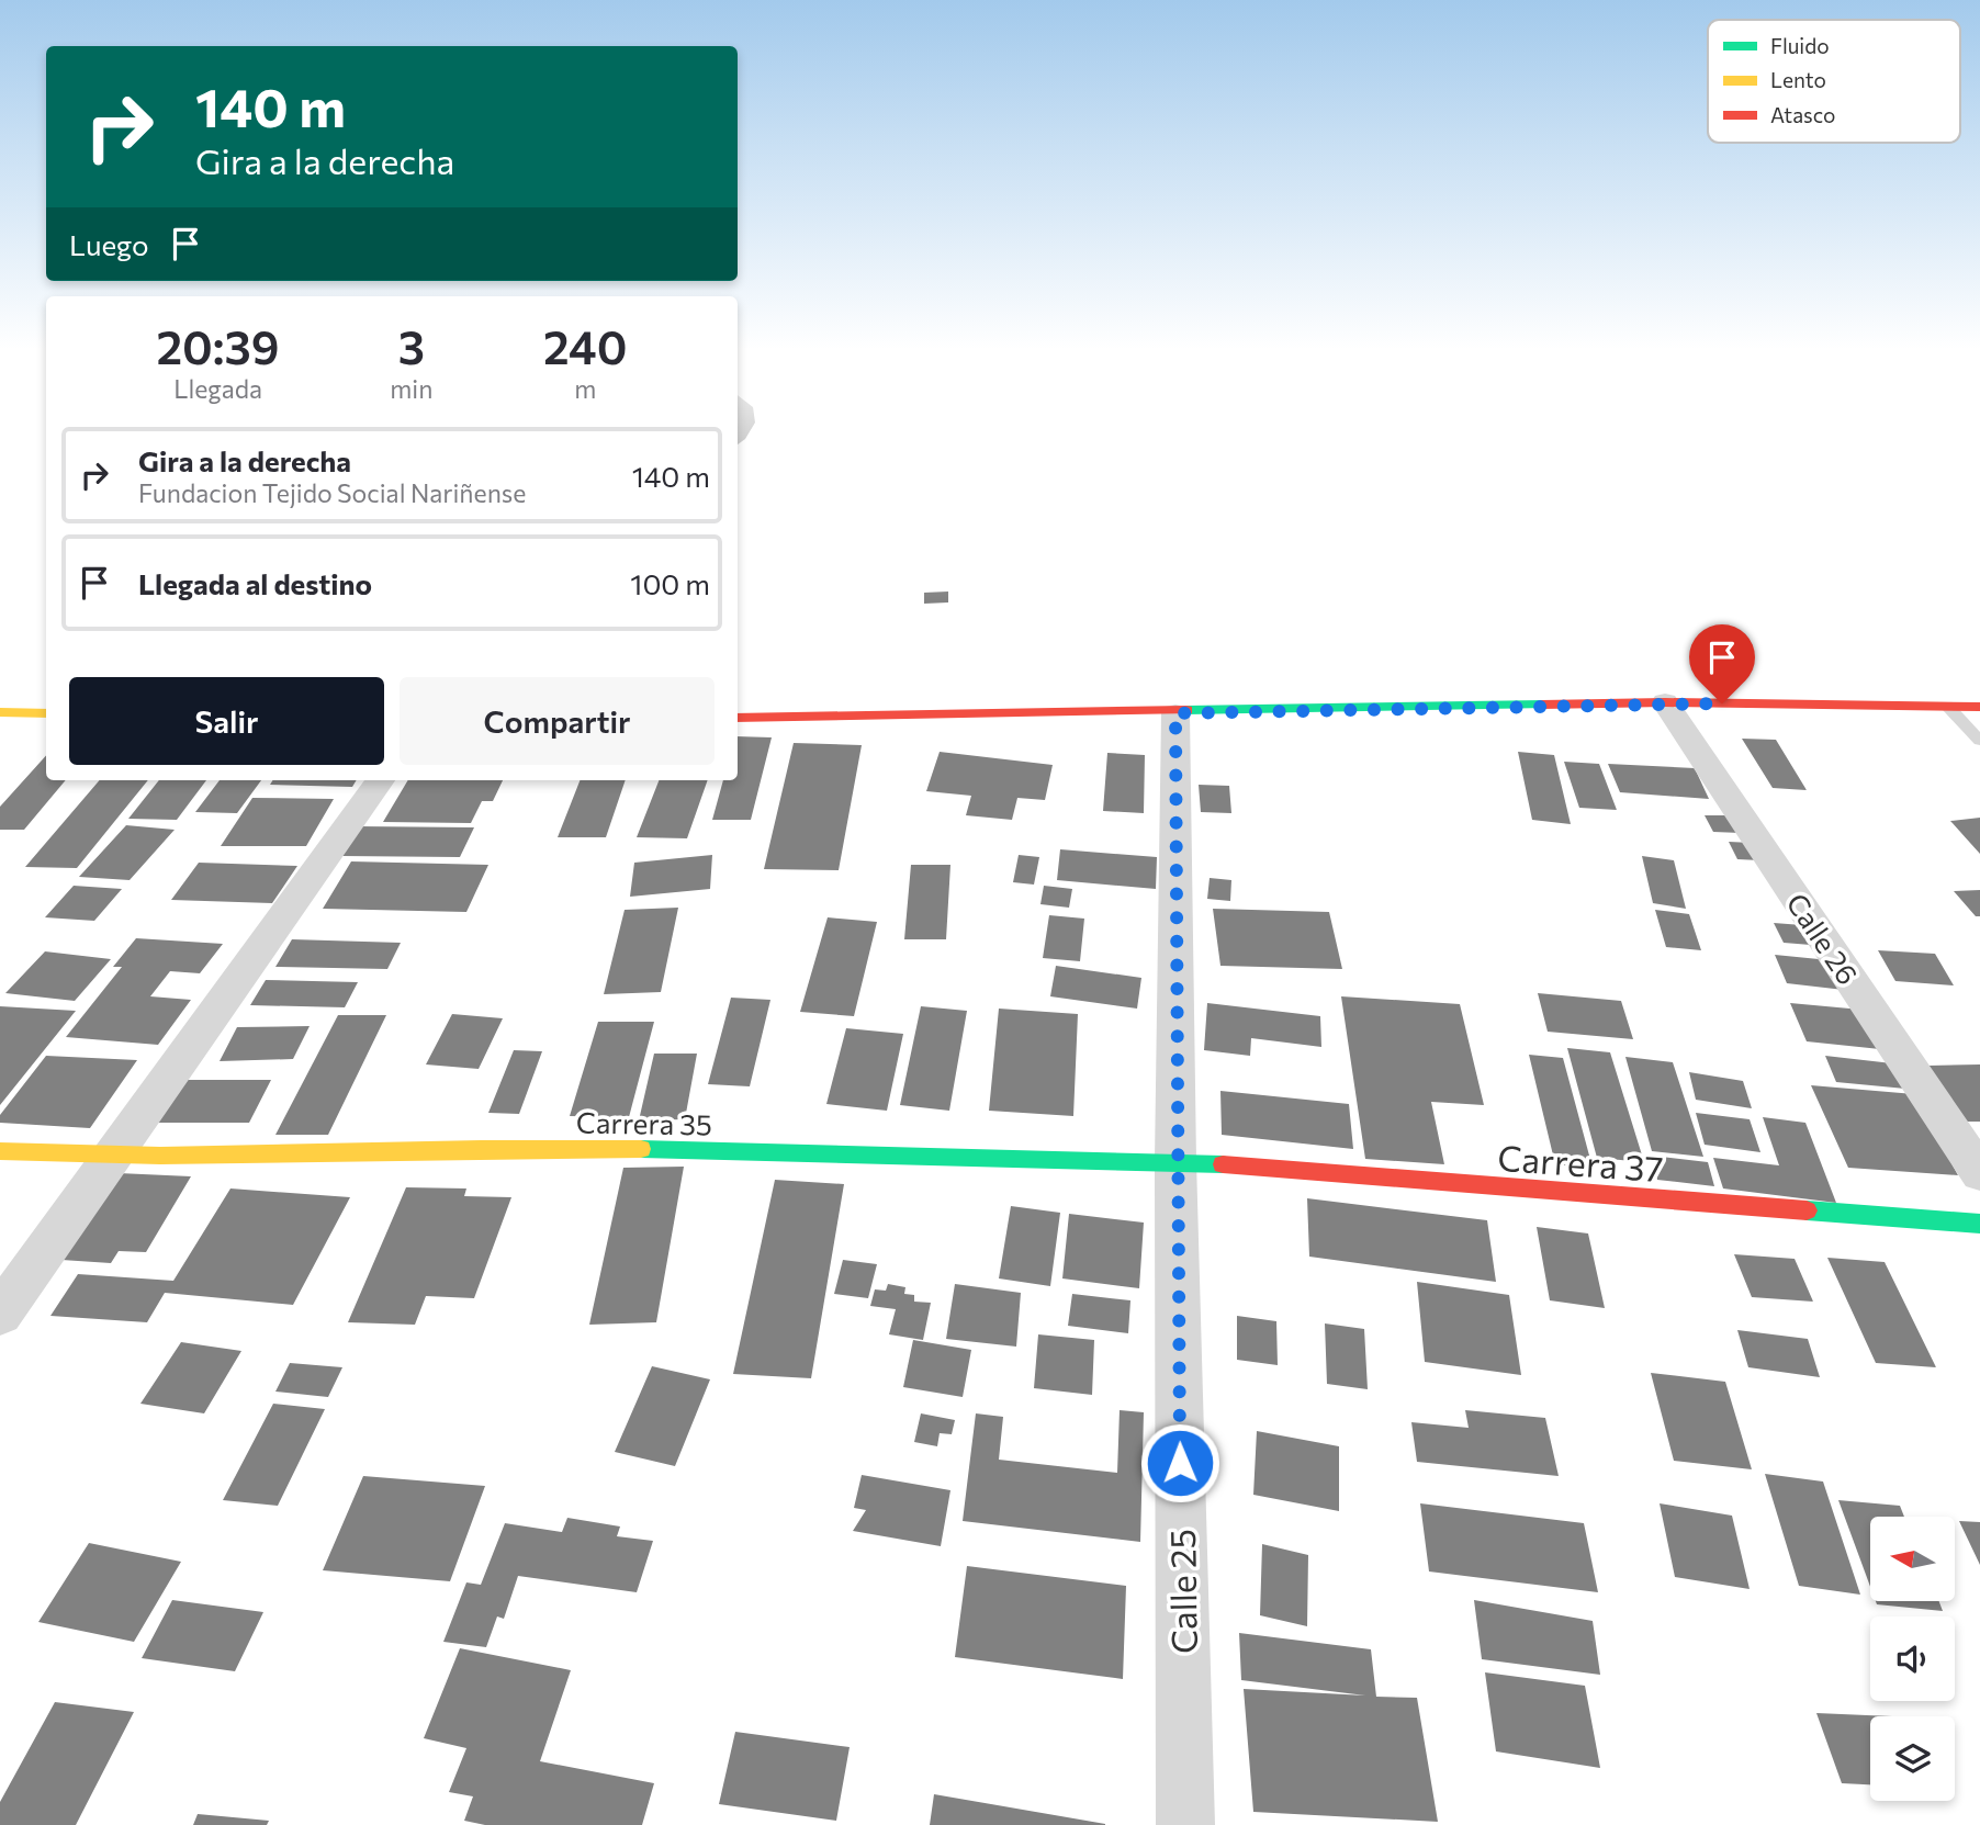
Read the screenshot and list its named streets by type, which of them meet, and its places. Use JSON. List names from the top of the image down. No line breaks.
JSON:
{"streets":{"street":["Calle 26","Carrera 35","Carrera 37","Calle 25"]},"crossings":[["Carrera 35","Carrera 37"],["Carrera 35","Calle 25"],["Carrera 37","Calle 25"]],"legend":["Fluido","Lento","Atasco"],"north":"left","page":{"turn":["140 m","Gira a la derecha"],"then":"Luego","eta":["20:39","Llegada","3","min","240","m"],"list":[{"name":"Gira a la derecha","note":"Fundacion Tejido Social Nariñense","value":"140 m"},{"name":"Llegada al destino","value":"100 m"}],"buttons":["Salir","Compartir"]}}
